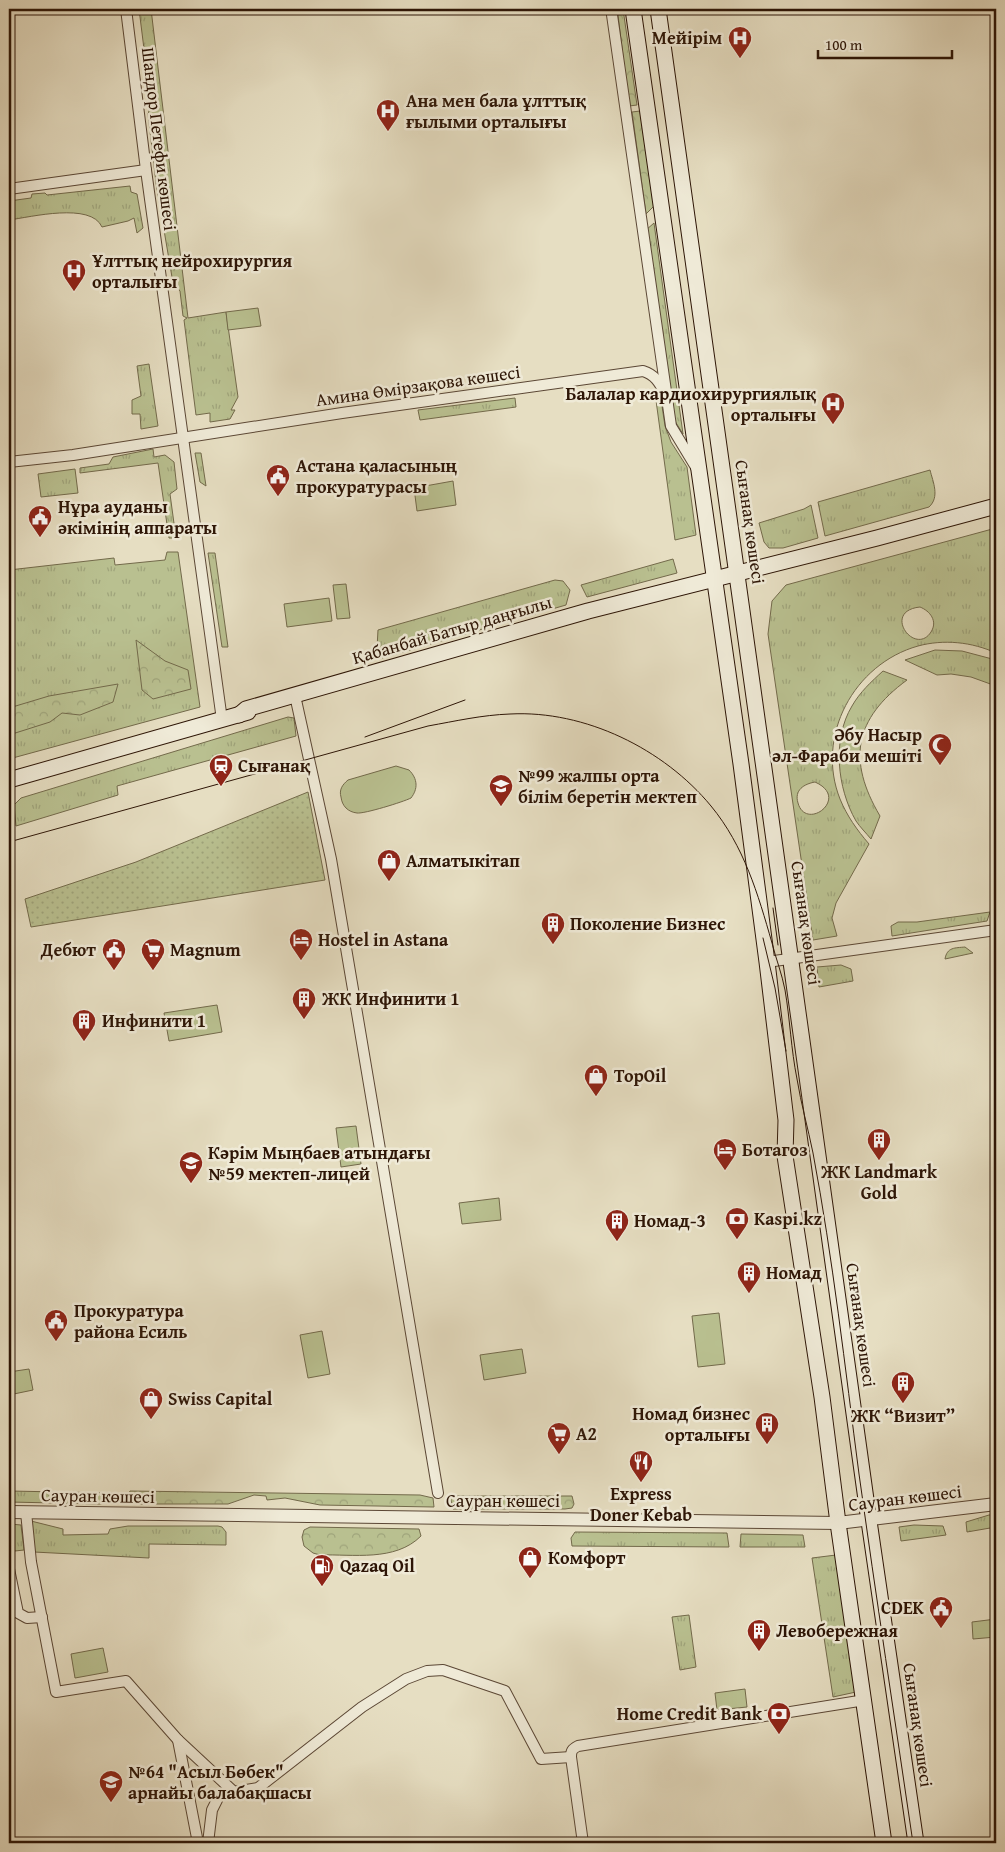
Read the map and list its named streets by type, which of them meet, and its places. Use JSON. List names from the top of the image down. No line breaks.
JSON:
{"streets":{"main road":["Сығанақ көшесі","Қабанбай Батыр даңғылы"],"street":["Шандор Петефи көшесі","Амина Өмірзақова көшесі","Сауран көшесі"]},"crossings":[["Шандор Петефи көшесі","Амина Өмірзақова көшесі"],["Шандор Петефи көшесі","Қабанбай Батыр даңғылы"],["Сығанақ көшесі","Қабанбай Батыр даңғылы"],["Сығанақ көшесі","Сауран көшесі"]],"places":{"hospital":["Мейірім","Ана мен бала ұлттық ғылыми орталығы","Ұлттық нейрохирургия орталығы","Балалар кардиохирургиялық орталығы"],"public building":["Астана қаласының прокуратурасы","Нұра ауданы әкімінің аппараты","Дебют","Прокуратура района Есиль","CDEK"],"mosque":["Әбу Насыр әл-Фараби мешіті"],"station":["Сығанақ"],"school or university":["№99 жалпы орта білім беретін мектеп","Кәрім Мыңбаев атындағы №59 мектеп-лицей","№64 \"Асыл Бөбек\" арнайы балабақшасы"],"shop":["Алматыкітап","TopOil","Swiss Capital","Комфорт"],"building":["Поколение Бизнес","ЖК Инфинити 1","Инфинити 1","ЖК Landmark Gold","Номад-3","Номад","ЖК “Визит”","Номад бизнес орталығы","Левобережная"],"hotel":["Hostel in Astana","Ботагоз"],"supermarket":["Magnum","А2"],"bank":["Kaspi.kz","Home Credit Bank"],"restaurant":["Express Doner Kebab"],"fuel station":["Qazaq Oil"]},"scale_bar":"100 m"}
